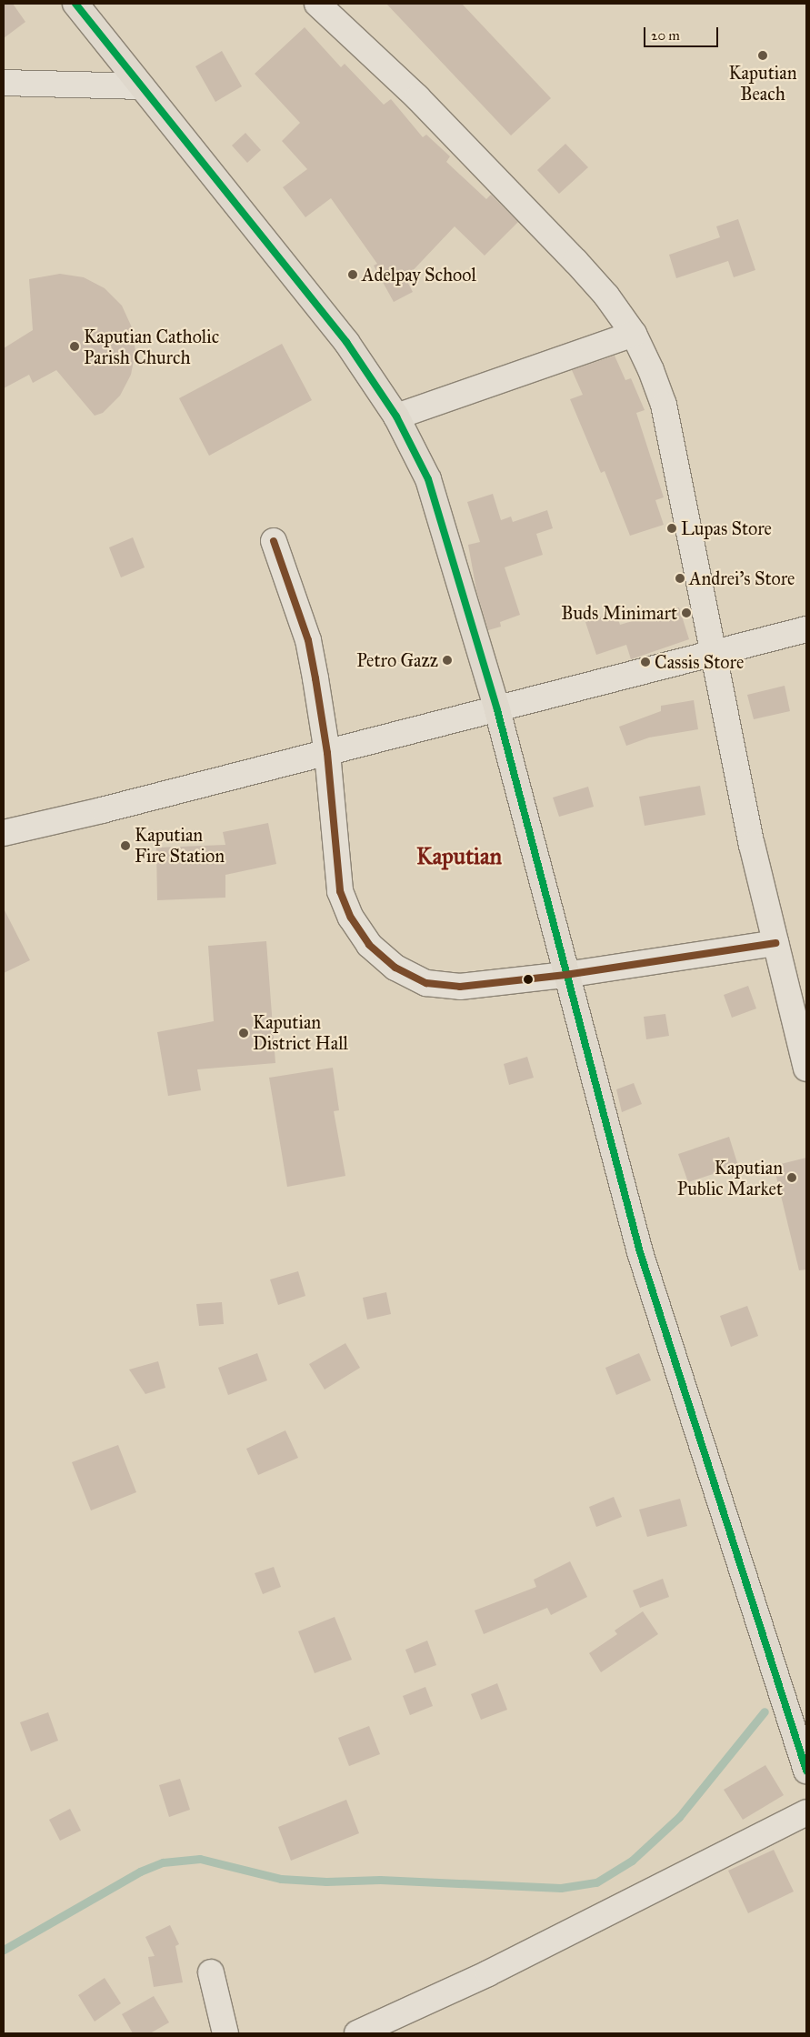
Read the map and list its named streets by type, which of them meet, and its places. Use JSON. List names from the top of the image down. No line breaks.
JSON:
{"districts":["Kaputian"],"places":["Kaputian Beach","Adelpay School","Kaputian Catholic Parish Church","Lupas Store","Andrei's Store","Buds Minimart","Petro Gazz","Cassis Store","Kaputian Fire Station","Kaputian District Hall","Kaputian Public Market"],"scale_bar":"20 m"}
